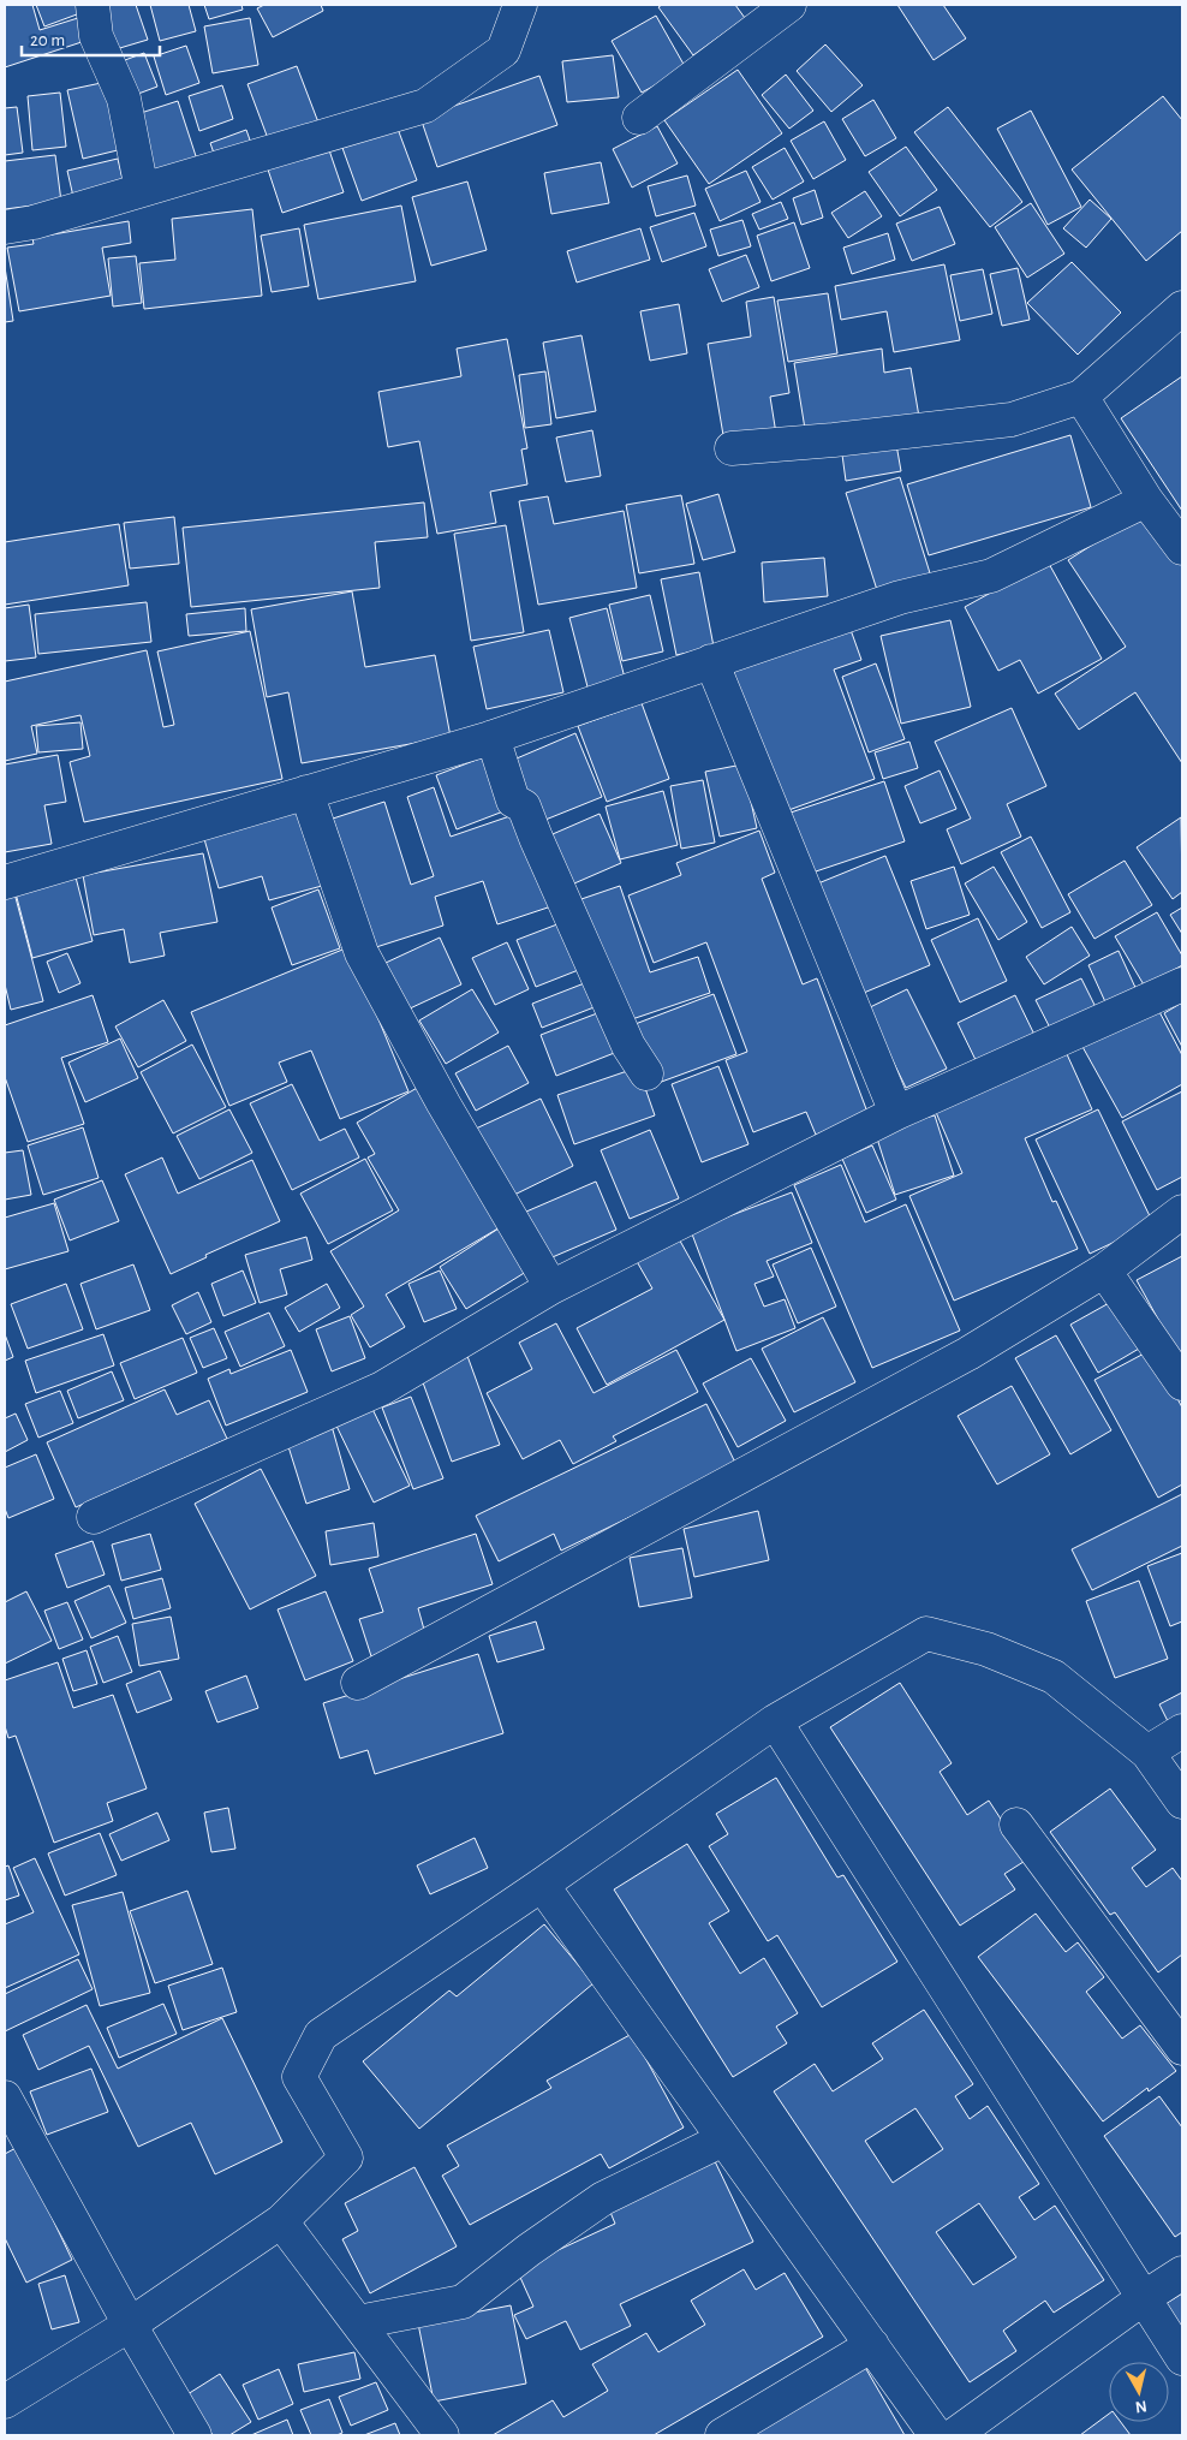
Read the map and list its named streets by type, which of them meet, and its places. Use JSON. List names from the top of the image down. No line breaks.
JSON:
{"scale_bar":"20 m","north":"bottom"}
